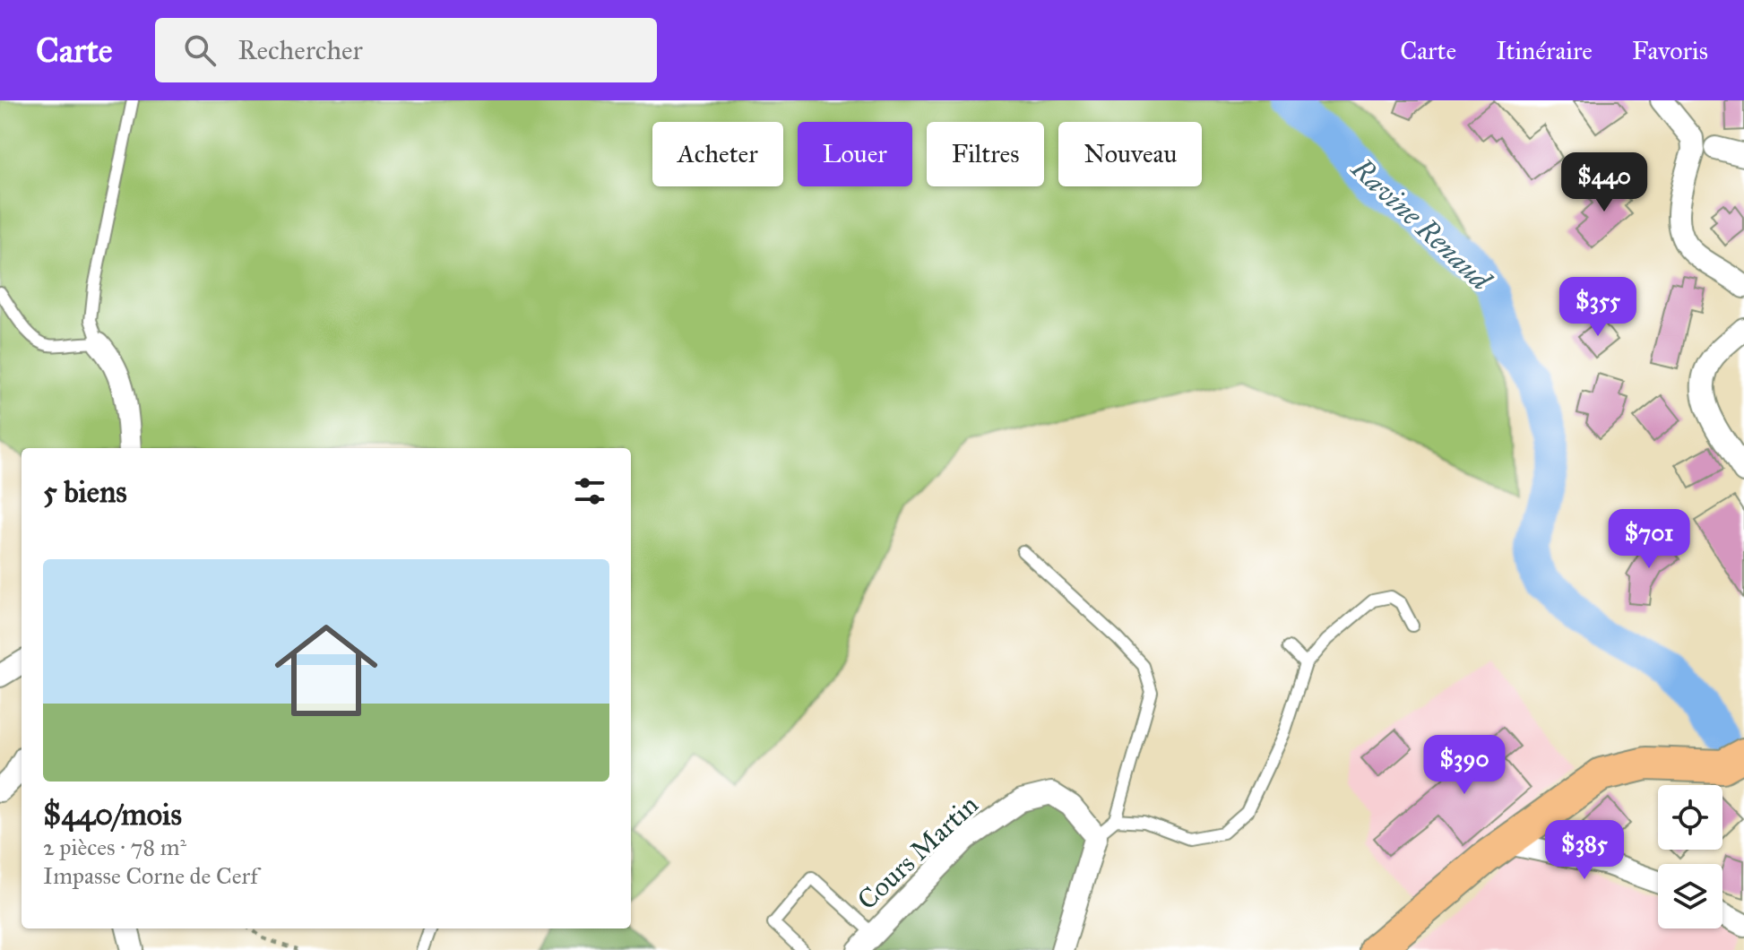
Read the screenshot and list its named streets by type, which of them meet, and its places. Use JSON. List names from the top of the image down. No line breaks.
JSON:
{"streets":{"street":["Cours Martin"]},"water":["Ravine Renaud"],"page":{"header":"Carte","search":"Rechercher","nav":["Carte","Itinéraire","Favoris"],"chip":["Acheter","Louer","Filtres","Nouveau"],"price":["$440","$355","$701","$390","$385"],"heading":"5 biens","list":[{"name":"$440/mois","note":"2 pièces · 78 m² · Impasse Corne de Cerf"}]}}
